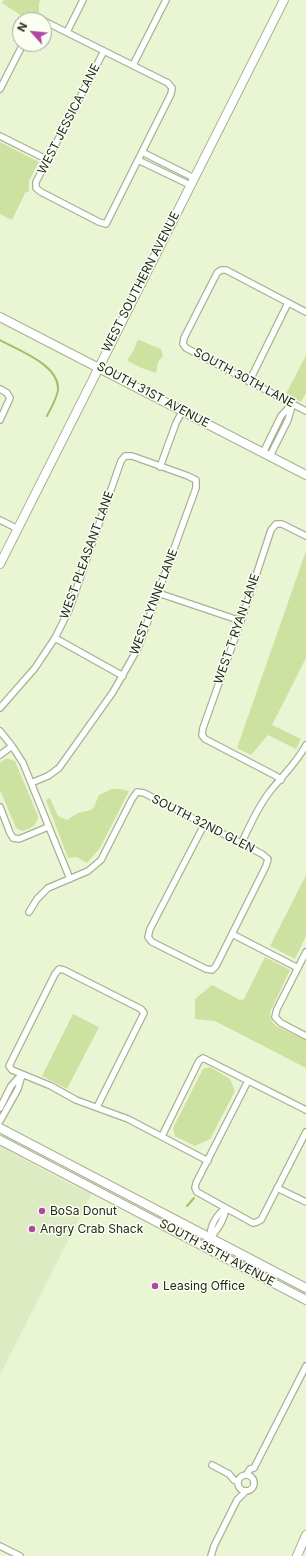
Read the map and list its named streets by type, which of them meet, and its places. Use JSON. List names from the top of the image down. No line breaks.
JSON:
{"streets":{"main road":["WEST SOUTHERN AVENUE","SOUTH 31ST AVENUE","SOUTH 35TH AVENUE"],"street":["WEST JESSICA LANE","SOUTH 30TH LANE","WEST PLEASANT LANE","WEST LYNNE LANE","WEST T RYAN LANE","SOUTH 32ND GLEN"]},"crossings":[["WEST SOUTHERN AVENUE","SOUTH 31ST AVENUE"],["WEST PLEASANT LANE","WEST LYNNE LANE"]],"places":["BoSa Donut","Angry Crab Shack","Leasing Office"],"north":"top left"}
